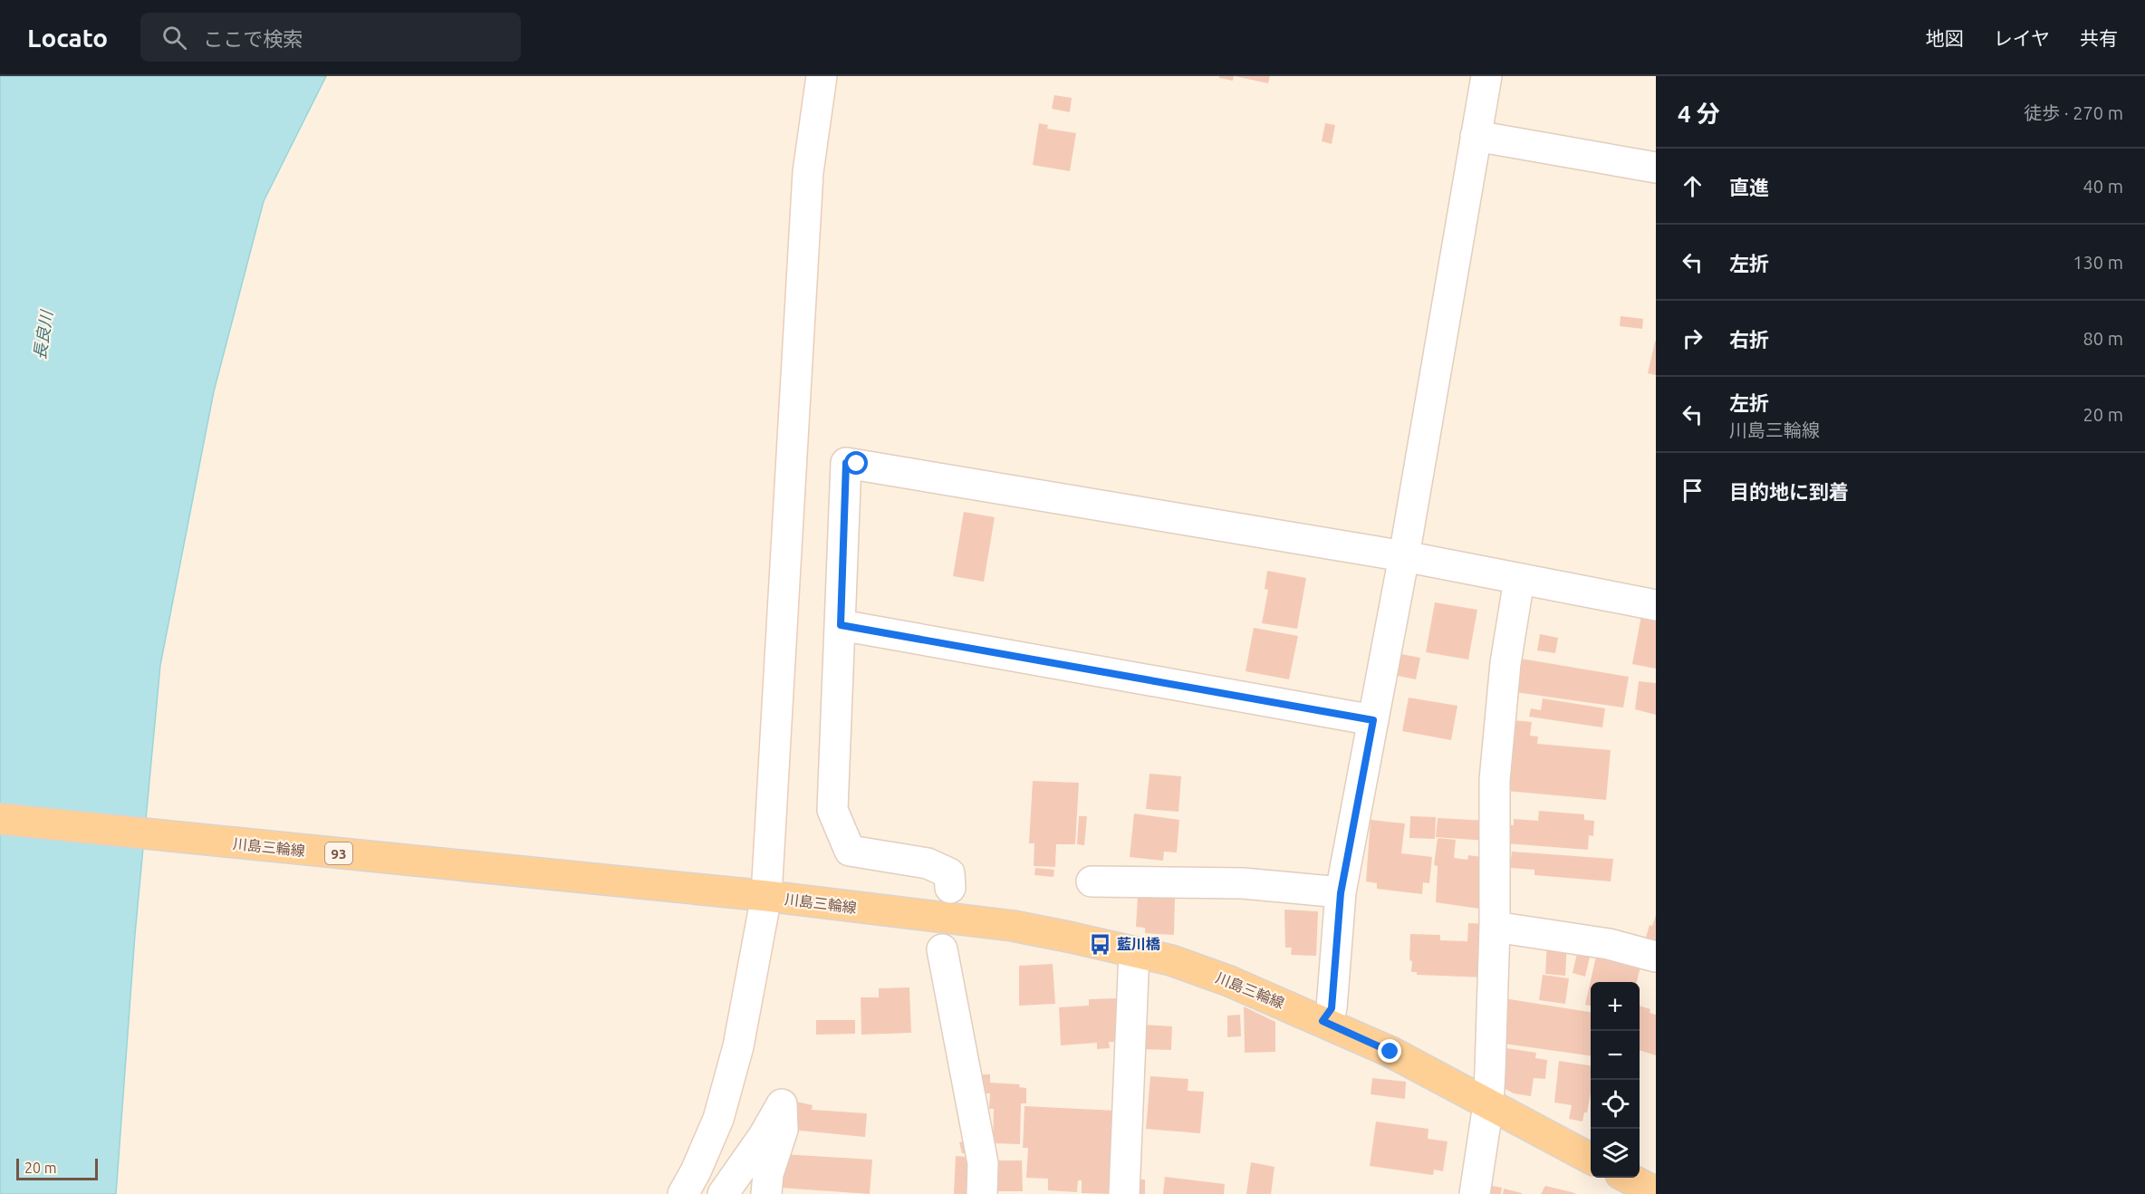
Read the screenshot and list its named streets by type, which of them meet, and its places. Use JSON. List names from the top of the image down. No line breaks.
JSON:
{"streets":{"main road":["川島三輪線","93"]},"water":["長良川"],"places":{"bus stop":["藍川橋"]},"scale_bar":"20 m","page":{"header":"Locato","search":"ここで検索","nav":["地図","レイヤ","共有"],"heading":["4 分","徒歩 · 270 m"],"list":[["直進","40 m"],["左折","130 m"],["右折","80 m"],["左折","川島三輪線","20 m"],"目的地に到着"],"map_buttons":["+","−"],"scale":"20 m"}}
